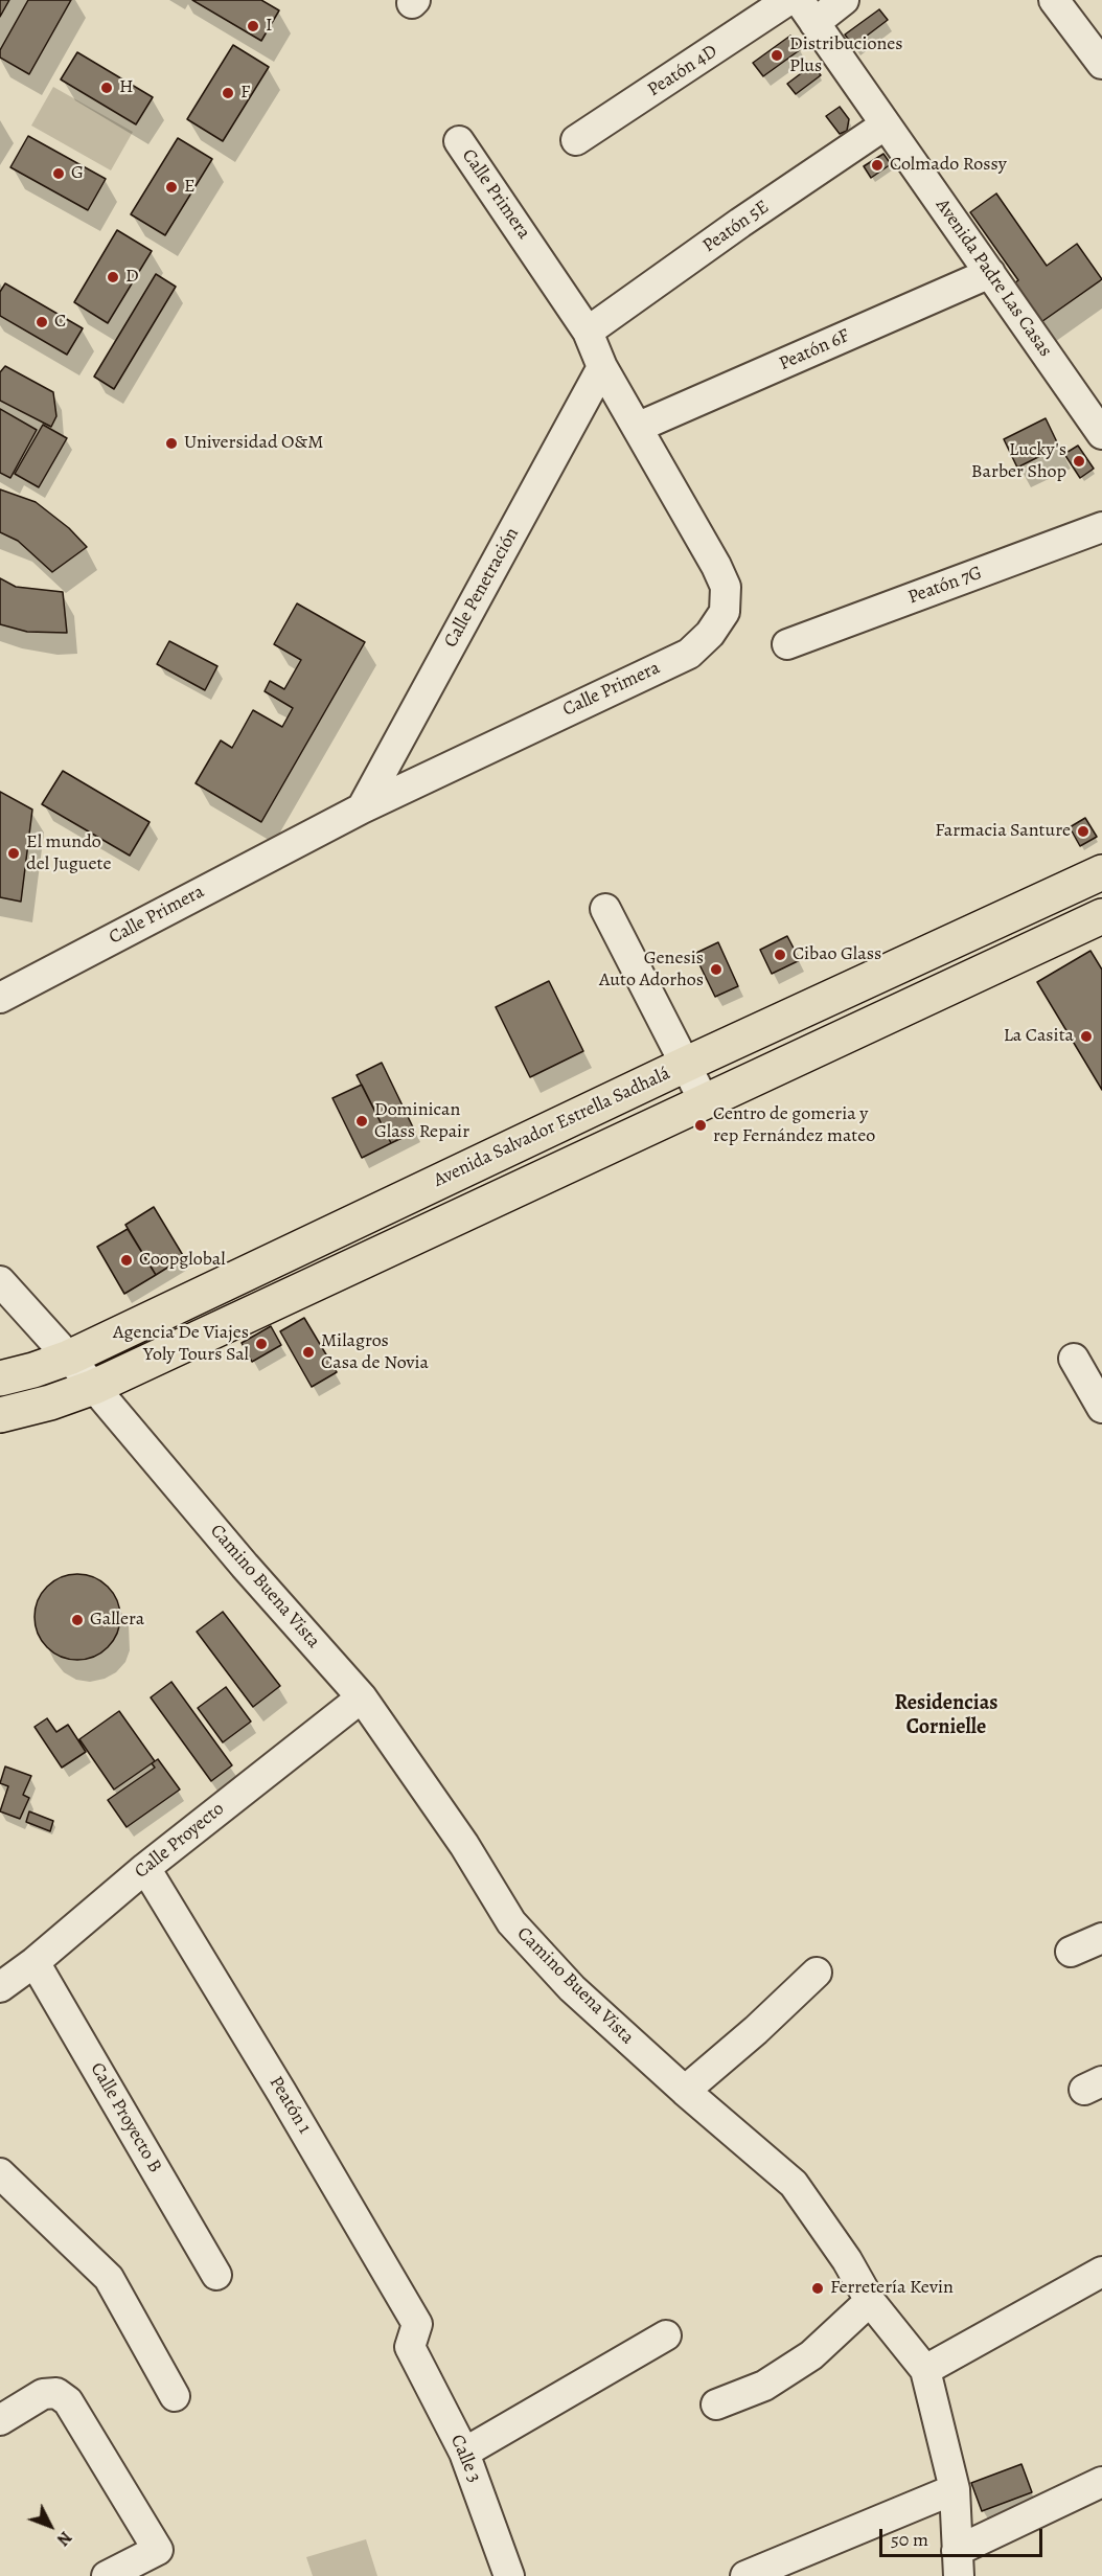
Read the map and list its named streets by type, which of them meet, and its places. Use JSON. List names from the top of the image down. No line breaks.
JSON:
{"streets":{"highway":["Avenida Salvador Estrella Sadhalá"],"street":["Peatón 4D","Calle Primera","Peatón 5E","Avenida Padre Las Casas","Peatón 6F","Peatón 7G","Calle Penetración","Camino Buena Vista","Calle Proyecto","Peatón 1","Calle Proyecto B","Calle 3"]},"crossings":[["Calle Primera","Peatón 5E"],["Calle Primera","Peatón 6F"],["Calle Primera","Calle Penetración"],["Peatón 5E","Avenida Padre Las Casas"],["Avenida Padre Las Casas","Peatón 6F"],["Avenida Salvador Estrella Sadhalá","Camino Buena Vista"],["Camino Buena Vista","Calle Proyecto"],["Calle Proyecto","Peatón 1"],["Calle Proyecto","Calle Proyecto B"],["Peatón 1","Calle 3"]],"districts":["Residencias Cornielle"],"places":["I","Distribuciones Plus","H","F","Colmado Rossy","G","E","D","C","Universidad O&M","Lucky's Barber Shop","Farmacia Santure","El mundo del Juguete","Cibao Glass","Genesis Auto Adorhos","La Casita","Dominican Glass Repair","Centro de gomeria y rep Fernández mateo","Coopglobal","Agencia De Viajes Yoly Tours Sal","Milagros Casa de Novia","Gallera","Ferretería Kevin"],"scale_bar":"50 m","north":"bottom right"}
